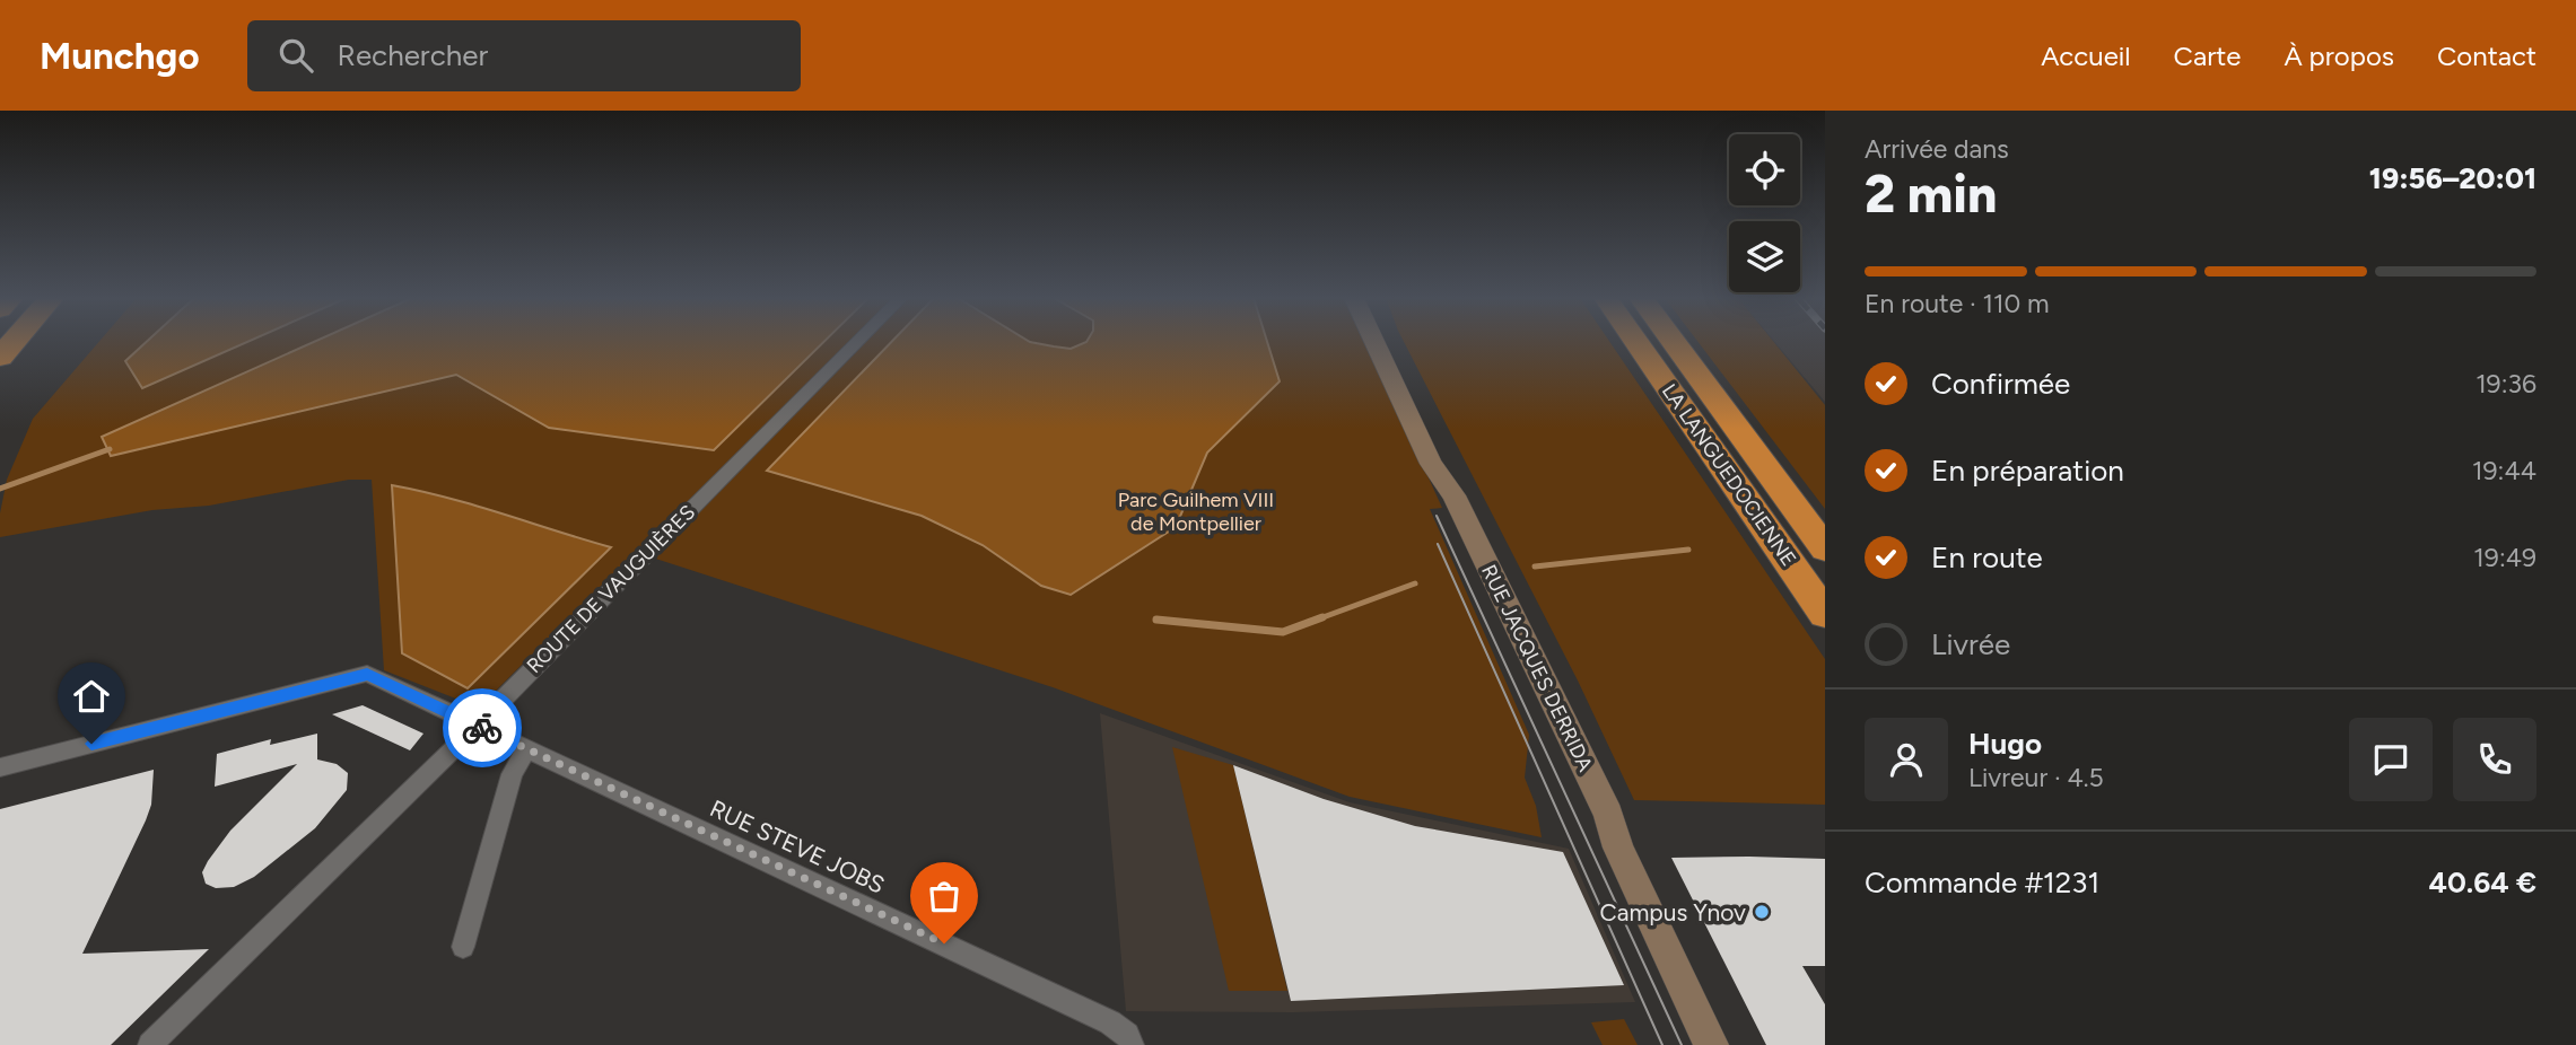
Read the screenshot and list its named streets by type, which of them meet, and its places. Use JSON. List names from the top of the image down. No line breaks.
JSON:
{"streets":{"highway":["LA LANGUEDOCIENNE"],"street":["ROUTE DE VAUGUIÈRES","RUE JACQUES DERRIDA","RUE STEVE JOBS"]},"crossings":[["ROUTE DE VAUGUIÈRES","RUE STEVE JOBS"]],"parks":["Parc Guilhem VIII de Montpellier"],"places":["Campus Ynov"],"page":{"header":"Munchgo","search":"Rechercher","nav":["Accueil","Carte","À propos","Contact"],"heading":["2 min","Arrivée dans","19:56–20:01"],"panel":["Hugo","Livreur · 4.5","Commande #1231","40.64 €"],"bar":"En route · 110 m","list":[["Confirmée","19:36"],["En préparation","19:44"],["En route","19:49"],"Livrée"]}}
